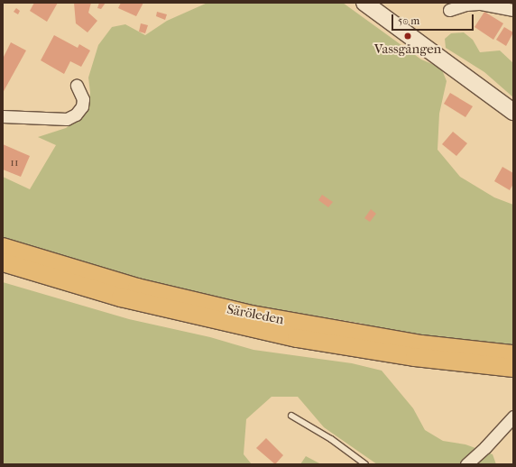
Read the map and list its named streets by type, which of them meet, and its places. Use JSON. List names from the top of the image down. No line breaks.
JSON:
{"streets":{"main road":["Säröleden"]},"places":["Vassgången"],"house_numbers":["11"],"scale_bar":"50 m"}
